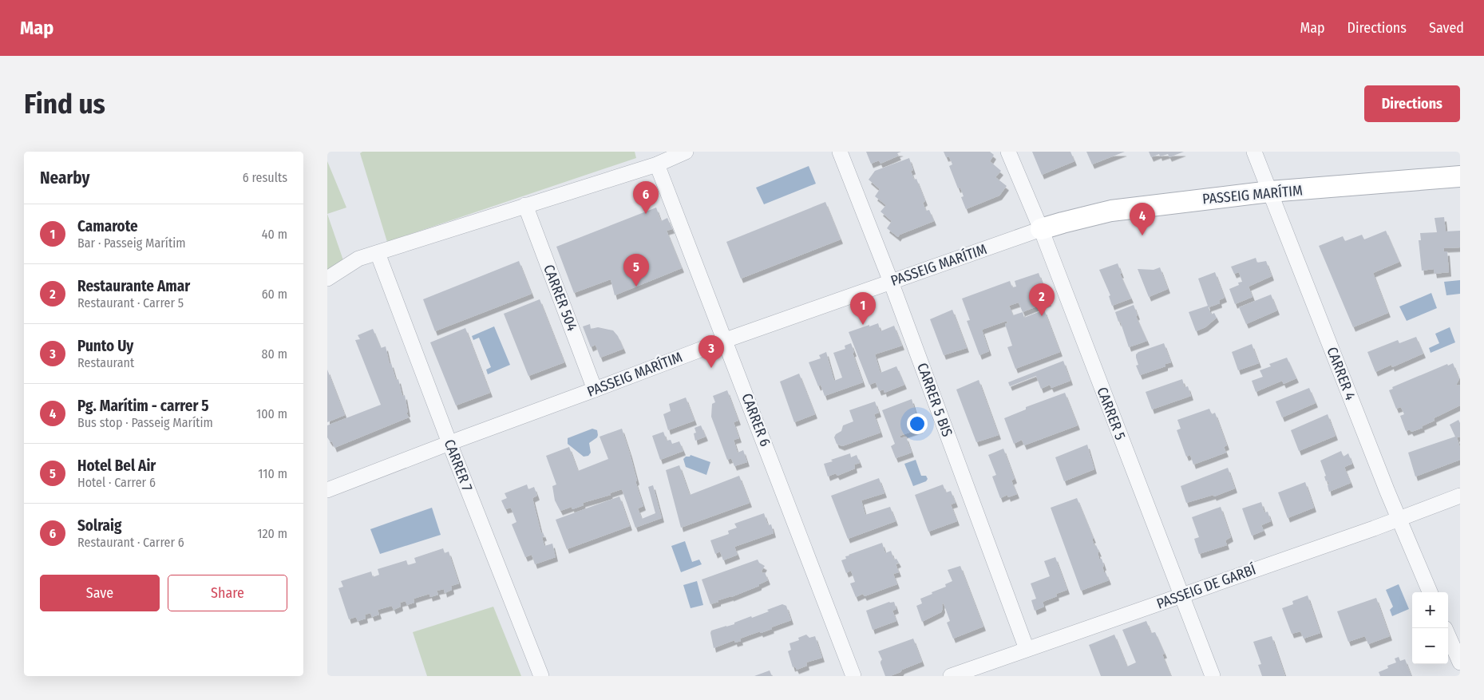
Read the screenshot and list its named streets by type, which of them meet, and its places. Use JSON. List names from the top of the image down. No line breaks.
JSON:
{"streets":{"street":["PASSEIG MARÍTIM","CARRER 504","CARRER 4","CARRER 5 BIS","CARRER 5","CARRER 6","CARRER 7","PASSEIG DE GARBÍ"]},"crossings":[["PASSEIG MARÍTIM","CARRER 504"],["PASSEIG MARÍTIM","CARRER 4"],["PASSEIG MARÍTIM","CARRER 5 BIS"],["PASSEIG MARÍTIM","CARRER 5"],["PASSEIG MARÍTIM","CARRER 6"],["PASSEIG MARÍTIM","CARRER 7"],["CARRER 4","PASSEIG DE GARBÍ"],["CARRER 5 BIS","PASSEIG DE GARBÍ"],["CARRER 5","PASSEIG DE GARBÍ"]],"page":{"header":"Map","nav":["Map","Directions","Saved"],"buttons":["Directions",["Save","Share"]],"title":"Find us","heading":["Nearby","6 results"],"pins":["6","4","5","2","1","3"],"list":[{"mark":"1","name":"Camarote","note":"Bar · Passeig Marítim","value":"40 m"},{"mark":"2","name":"Restaurante Amar","note":"Restaurant · Carrer 5","value":"60 m"},{"mark":"3","name":"Punto Uy","note":"Restaurant","value":"80 m"},{"mark":"4","name":"Pg. Marítim - carrer 5","note":"Bus stop · Passeig Marítim","value":"100 m"},{"mark":"5","name":"Hotel Bel Air","note":"Hotel · Carrer 6","value":"110 m"},{"mark":"6","name":"Solraig","note":"Restaurant · Carrer 6","value":"120 m"}],"map_buttons":["+","−"]}}
